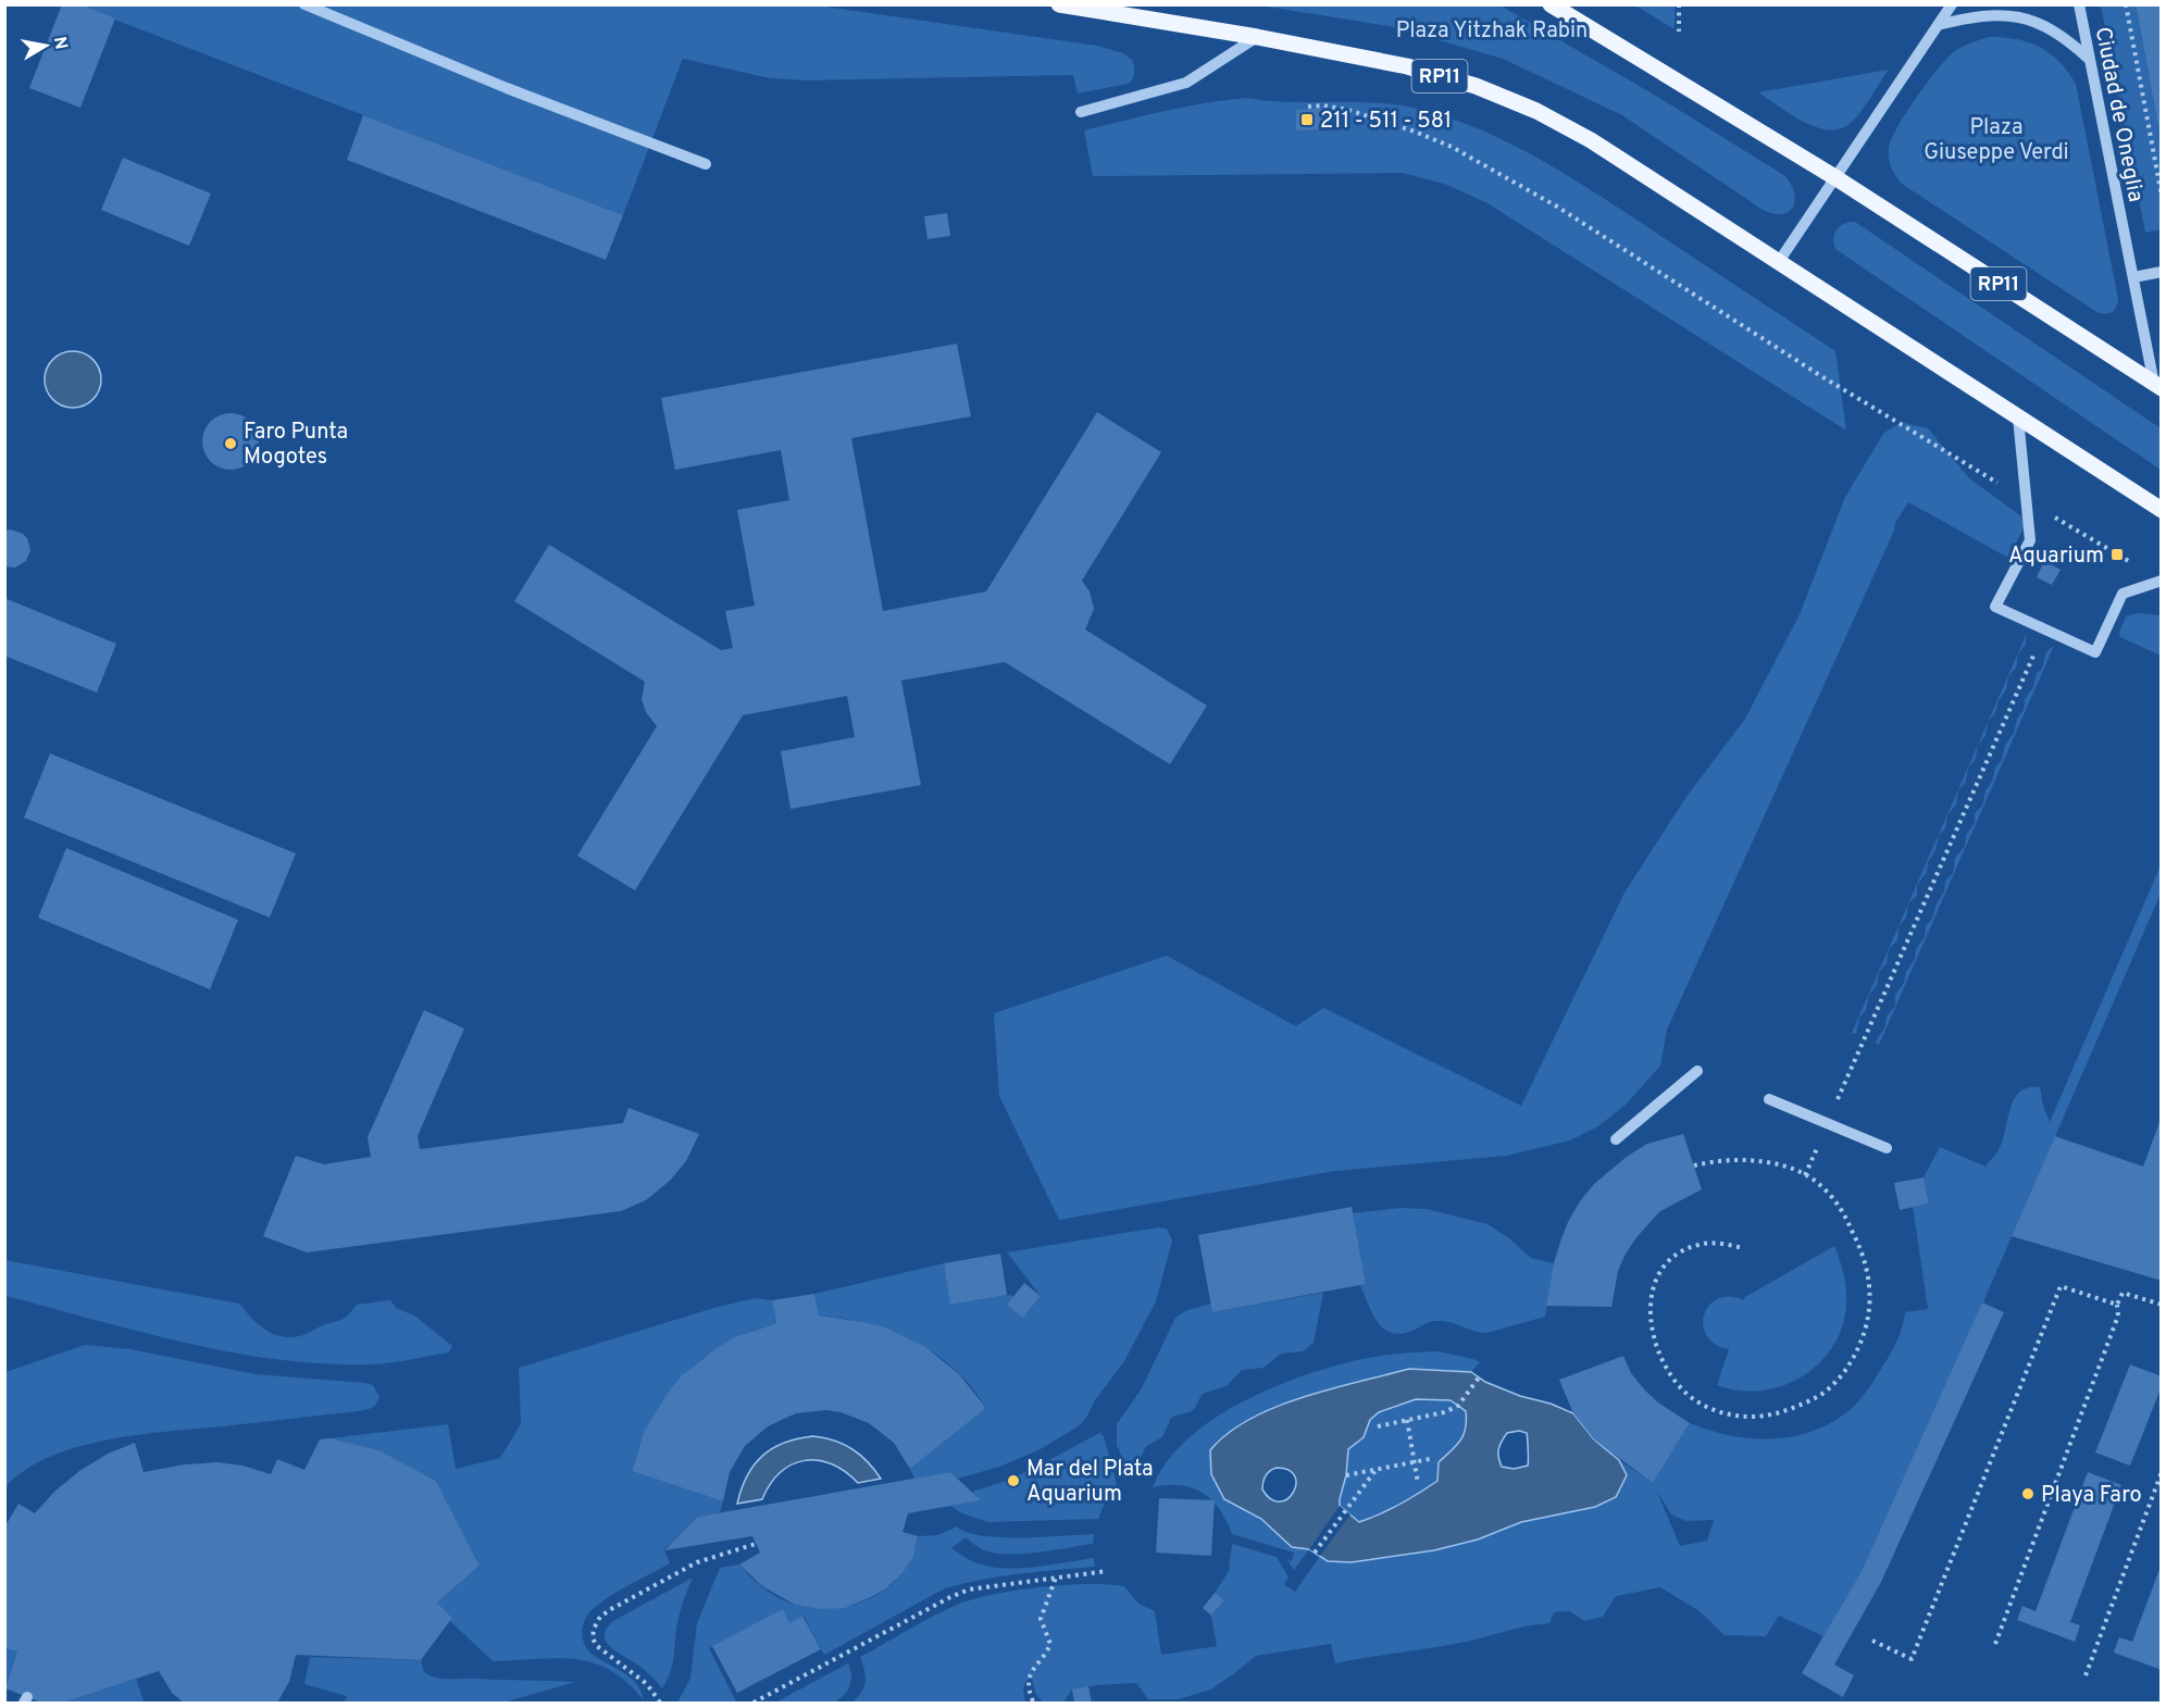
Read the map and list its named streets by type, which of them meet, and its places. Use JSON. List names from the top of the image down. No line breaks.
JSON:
{"streets":{"main road":["RP11"],"street":["Ciudad de Oneglia"]},"crossings":[["RP11","Ciudad de Oneglia"]],"parks":["Plaza Yitzhak Rabin","Plaza Giuseppe Verdi"],"places":{"transit":["211 - 511 - 581","Aquarium"],"other":["Faro Punta Mogotes","Mar del Plata Aquarium","Playa Faro"]},"north":"right"}
